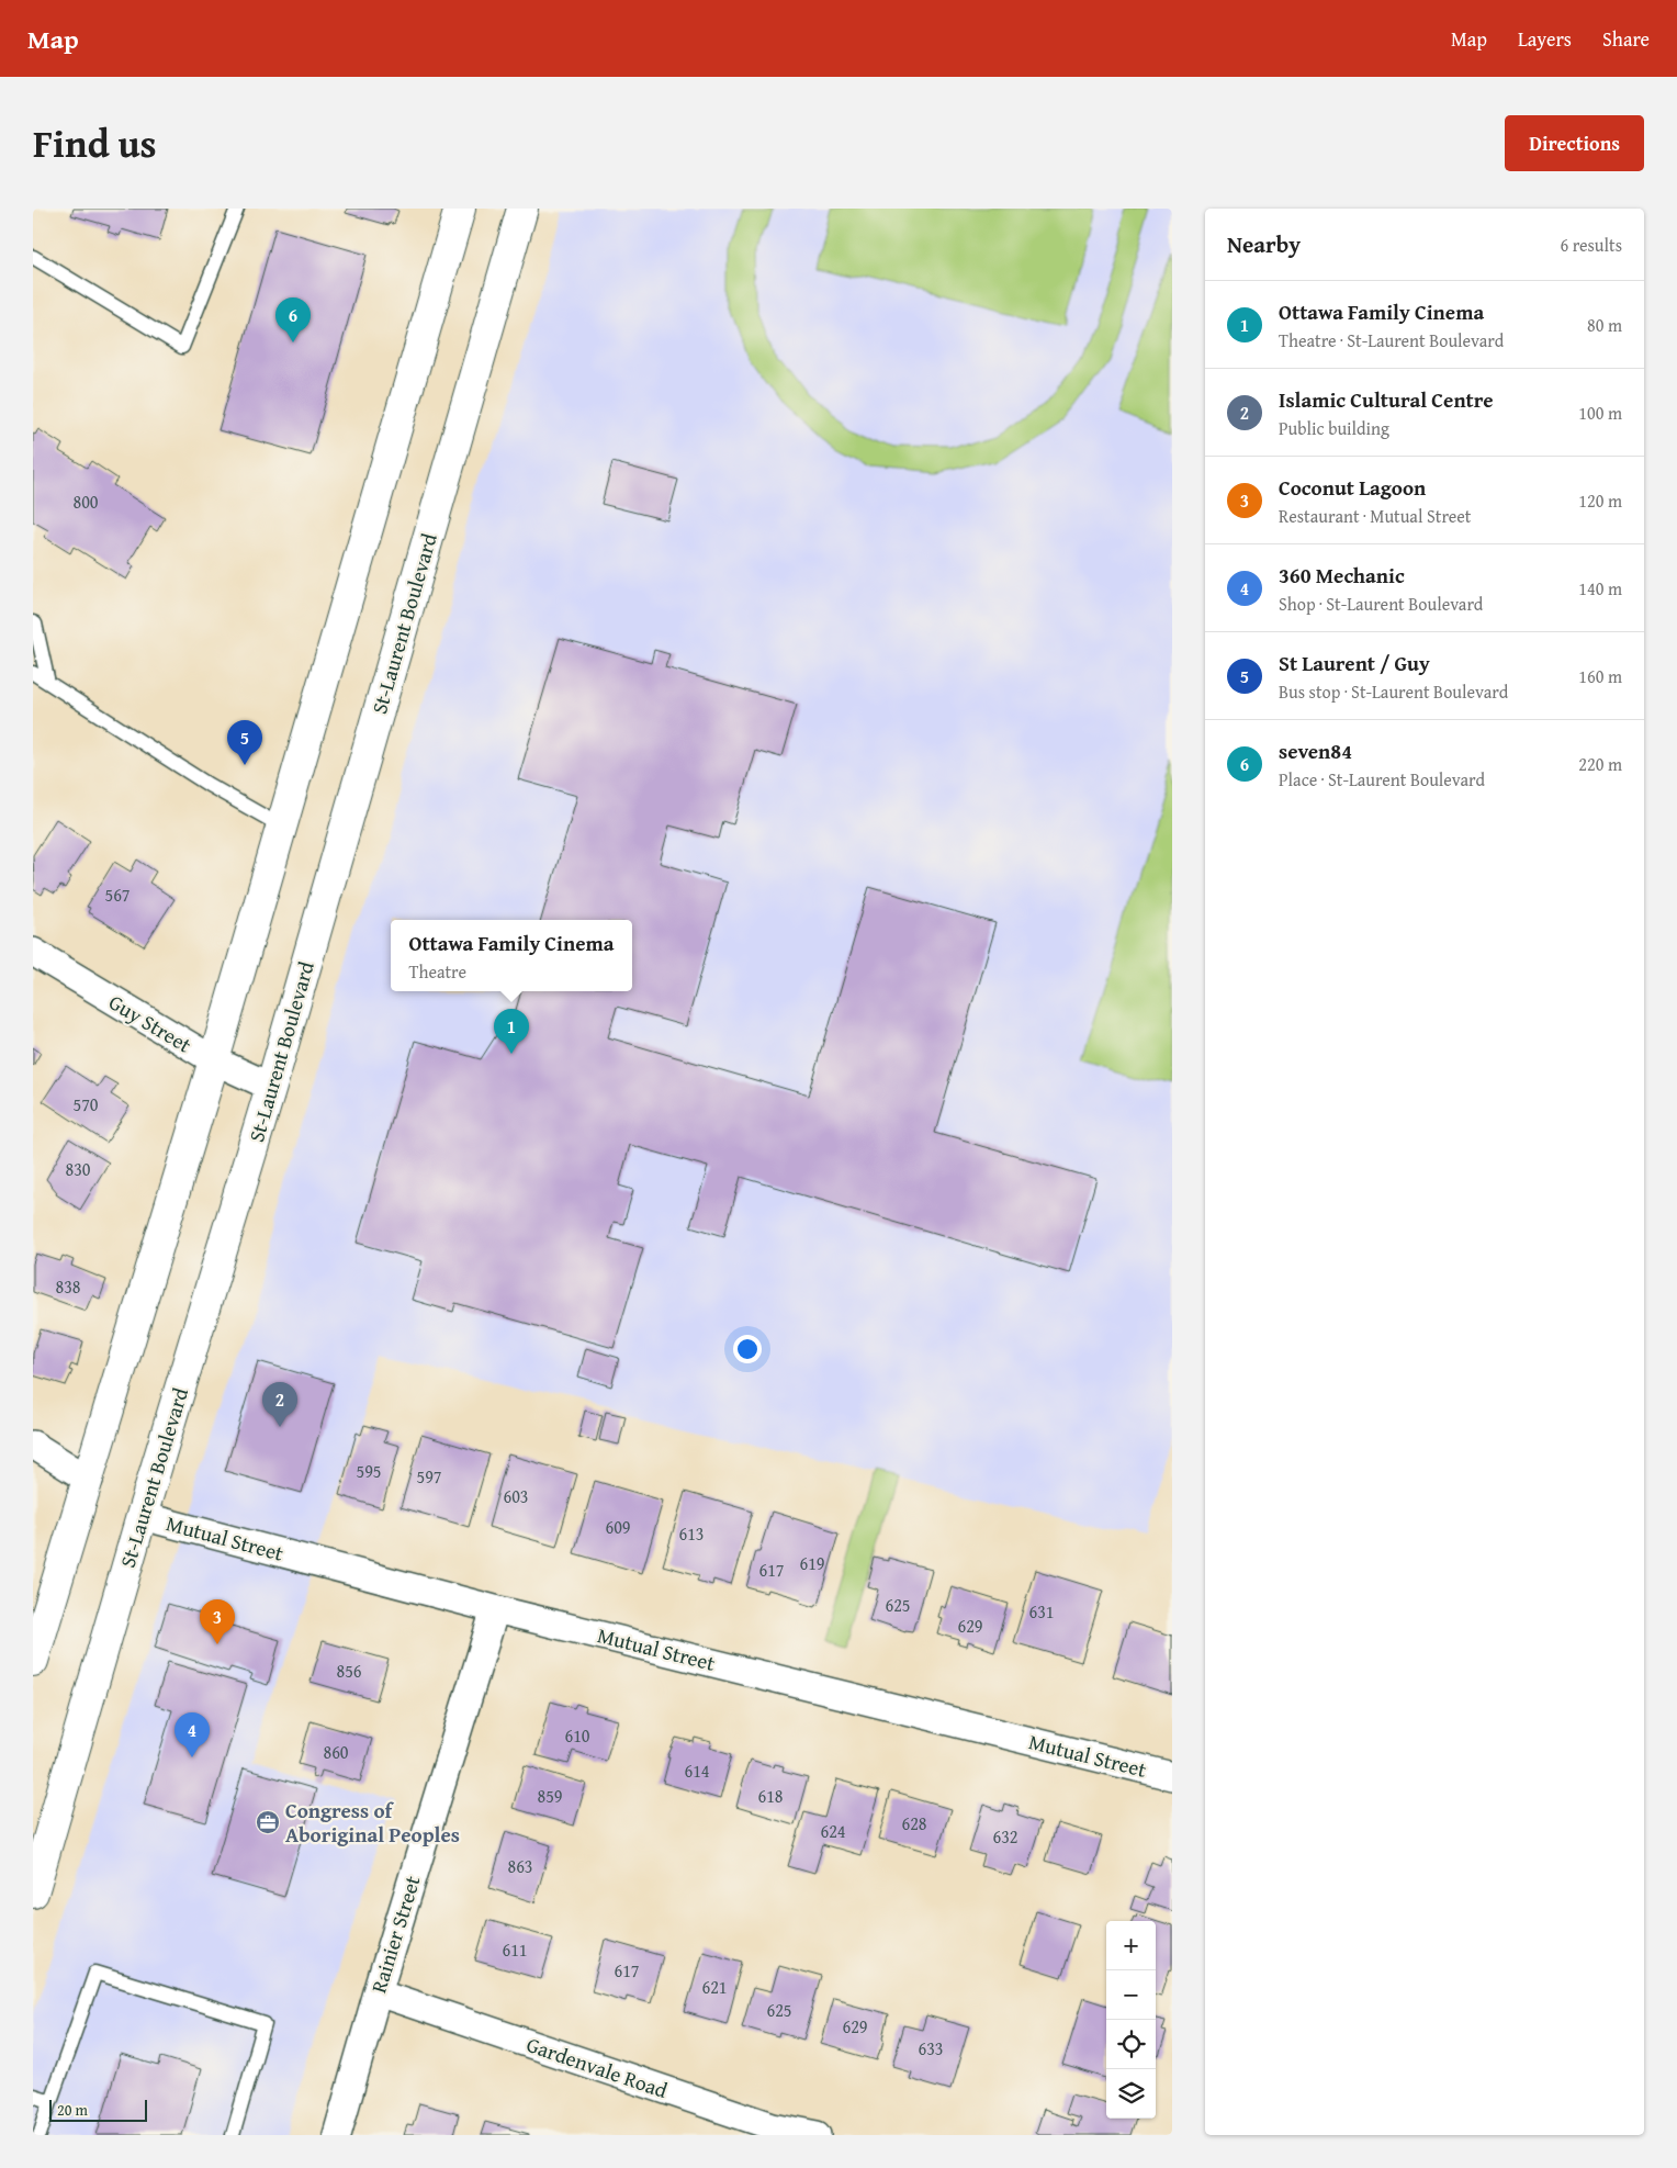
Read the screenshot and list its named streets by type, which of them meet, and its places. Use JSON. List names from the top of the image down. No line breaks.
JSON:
{"streets":{"main road":["St-Laurent Boulevard"],"street":["Guy Street","Mutual Street","Rainier Street","Gardenvale Road"]},"crossings":[["St-Laurent Boulevard","Guy Street"],["St-Laurent Boulevard","Mutual Street"],["Mutual Street","Rainier Street"],["Rainier Street","Gardenvale Road"]],"places":{"office":["Congress of Aboriginal Peoples"]},"house_numbers":["800","567","570","830","838","595","597","603","609","613","619","617","625","631","629","856","610","860","614","859","618","628","624","632","863","611","617","621","625","629","633"],"scale_bar":"20 m","page":{"header":"Map","nav":["Map","Layers","Share"],"title":"Find us","buttons":"Directions","heading":["Nearby","6 results"],"list":[{"mark":"1","name":"Ottawa Family Cinema","note":"Theatre · St-Laurent Boulevard","value":"80 m"},{"mark":"2","name":"Islamic Cultural Centre","note":"Public building","value":"100 m"},{"mark":"3","name":"Coconut Lagoon","note":"Restaurant · Mutual Street","value":"120 m"},{"mark":"4","name":"360 Mechanic","note":"Shop · St-Laurent Boulevard","value":"140 m"},{"mark":"5","name":"St Laurent / Guy","note":"Bus stop · St-Laurent Boulevard","value":"160 m"},{"mark":"6","name":"seven84","note":"Place · St-Laurent Boulevard","value":"220 m"}],"pins":["6","5","1","2","3","4"],"popup":["Ottawa Family Cinema","Theatre"],"map_buttons":["+","−"],"scale":"20 m"}}
